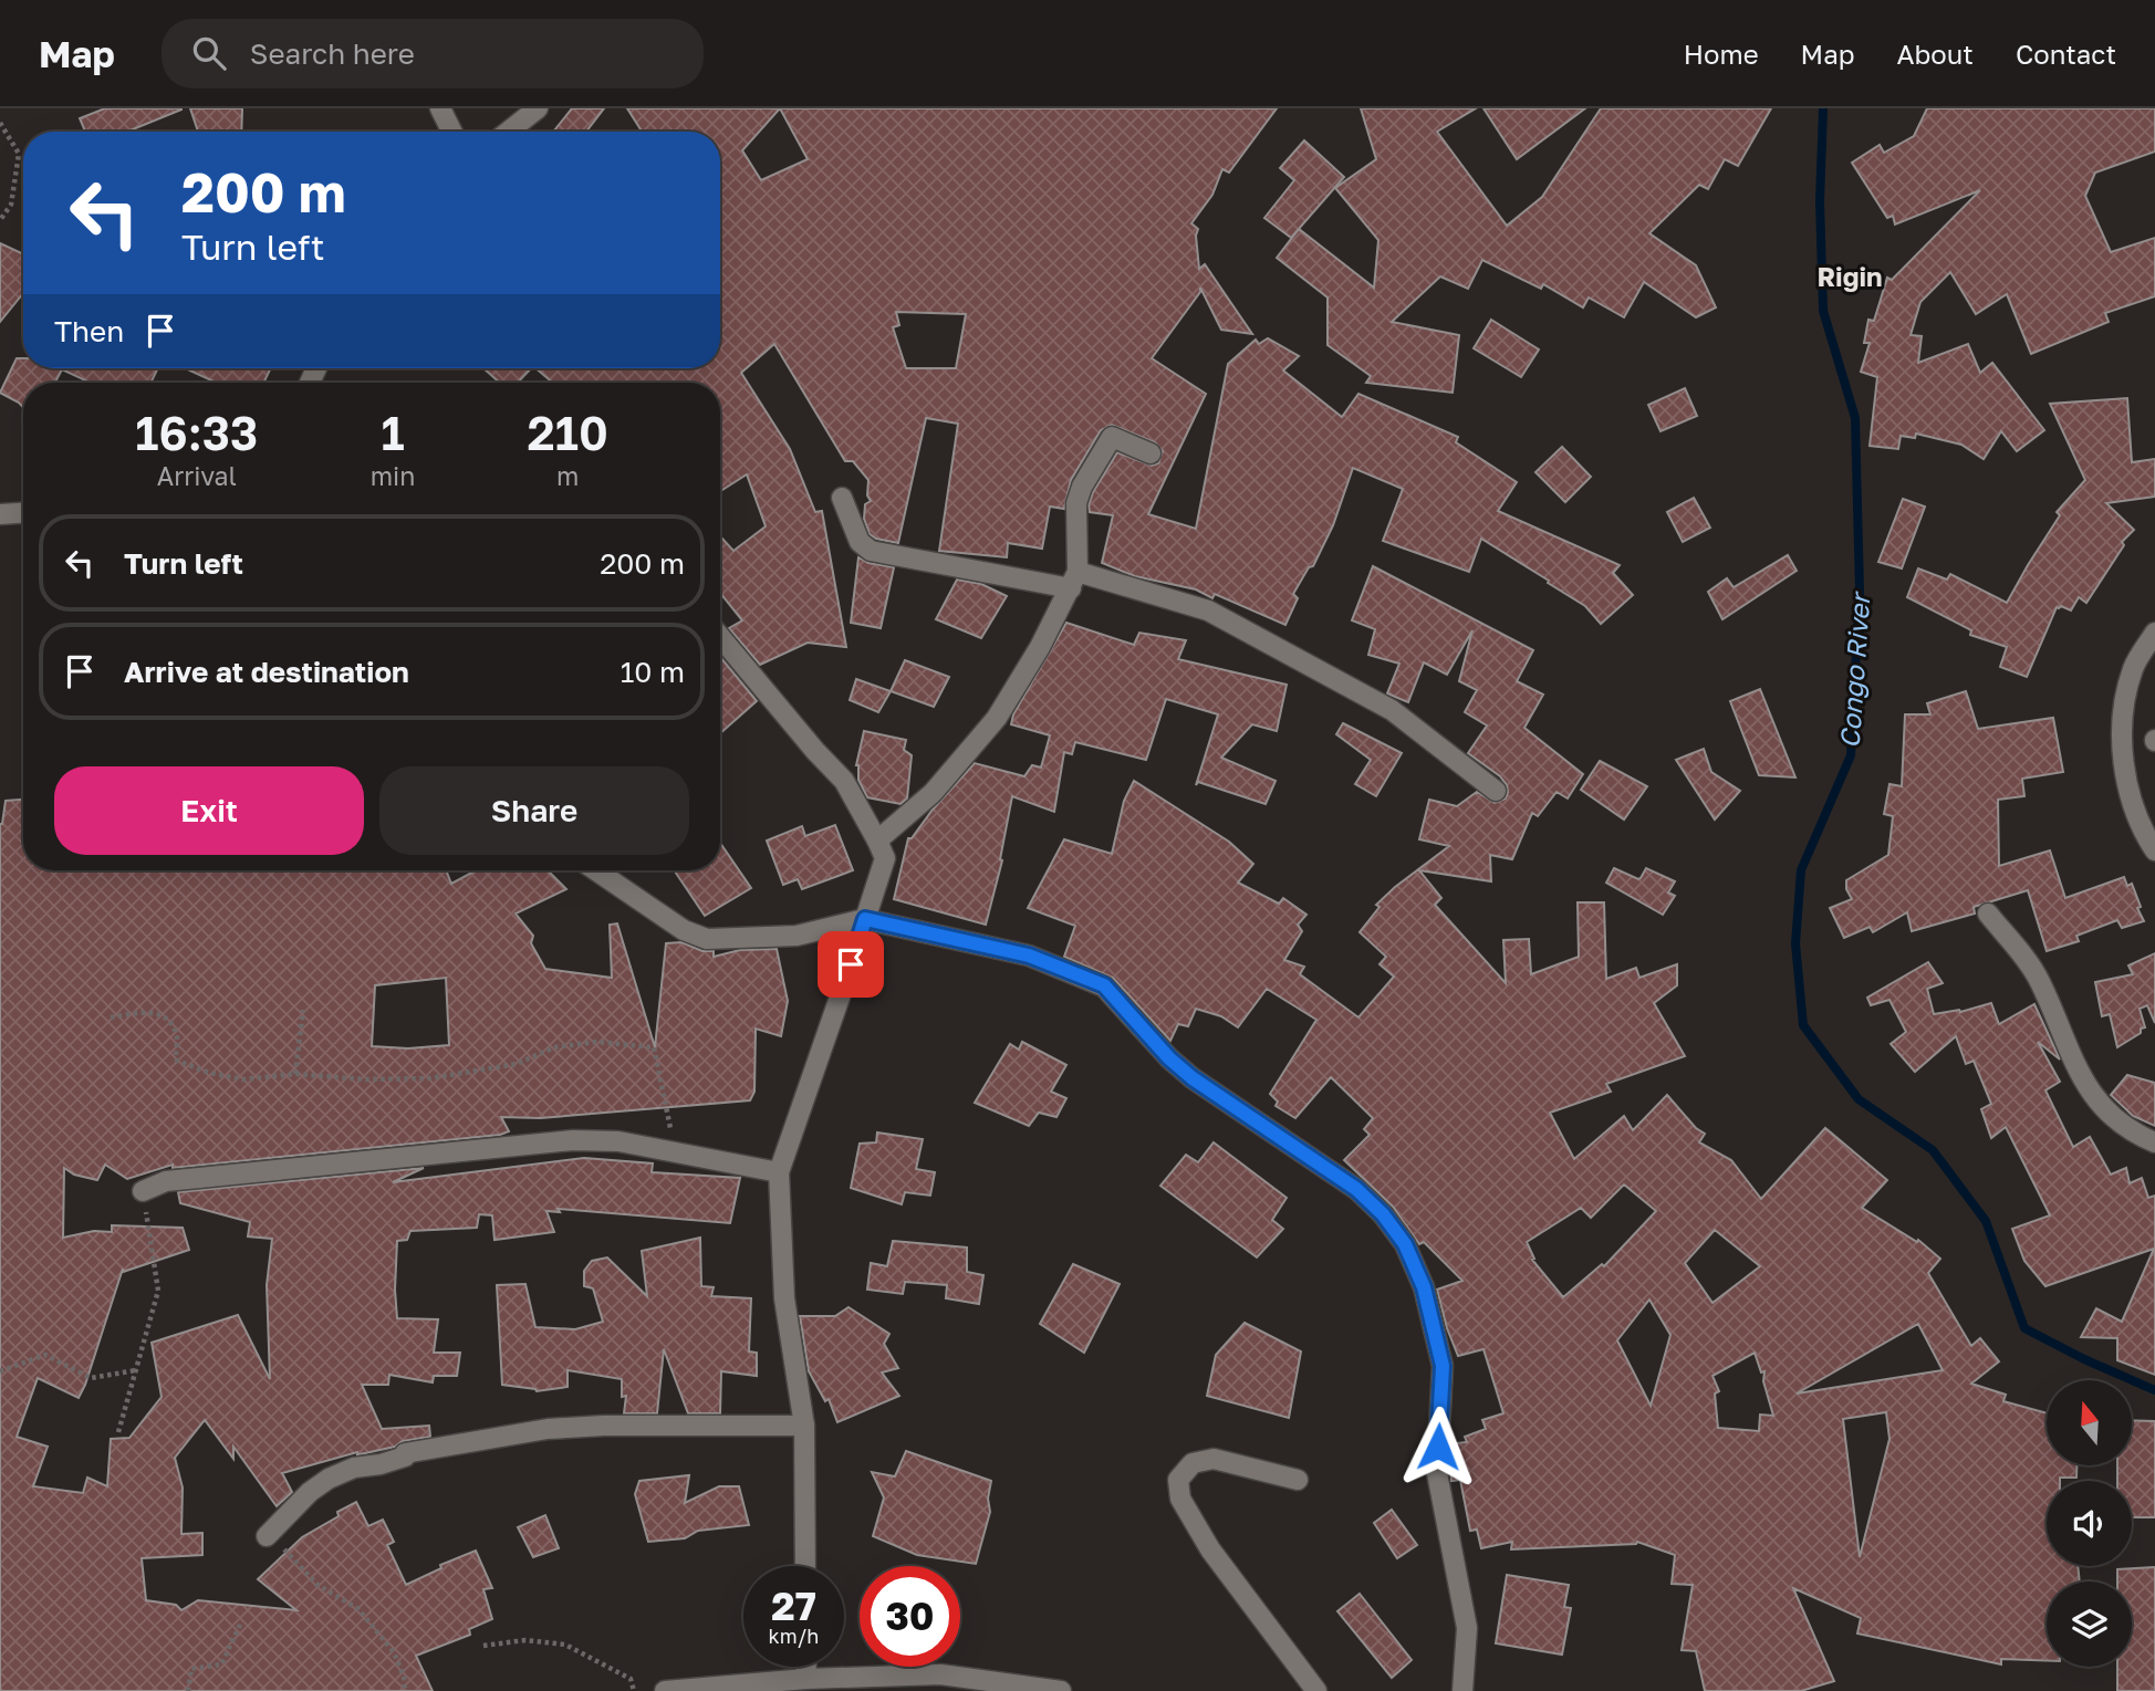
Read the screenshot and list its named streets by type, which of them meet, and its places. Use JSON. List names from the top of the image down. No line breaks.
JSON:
{"districts":["Rigin"],"water":["Congo River"],"north":"top","page":{"header":"Map","search":"Search here","nav":["Home","Map","About","Contact"],"turn":["200 m","Turn left"],"then":"Then","eta":["16:33","Arrival","1","min","210","m"],"list":[{"name":"Turn left","value":"200 m"},{"name":"Arrive at destination","value":"10 m"}],"buttons":["Exit","Share"],"speed":"27 km/h","limit":"30"}}
